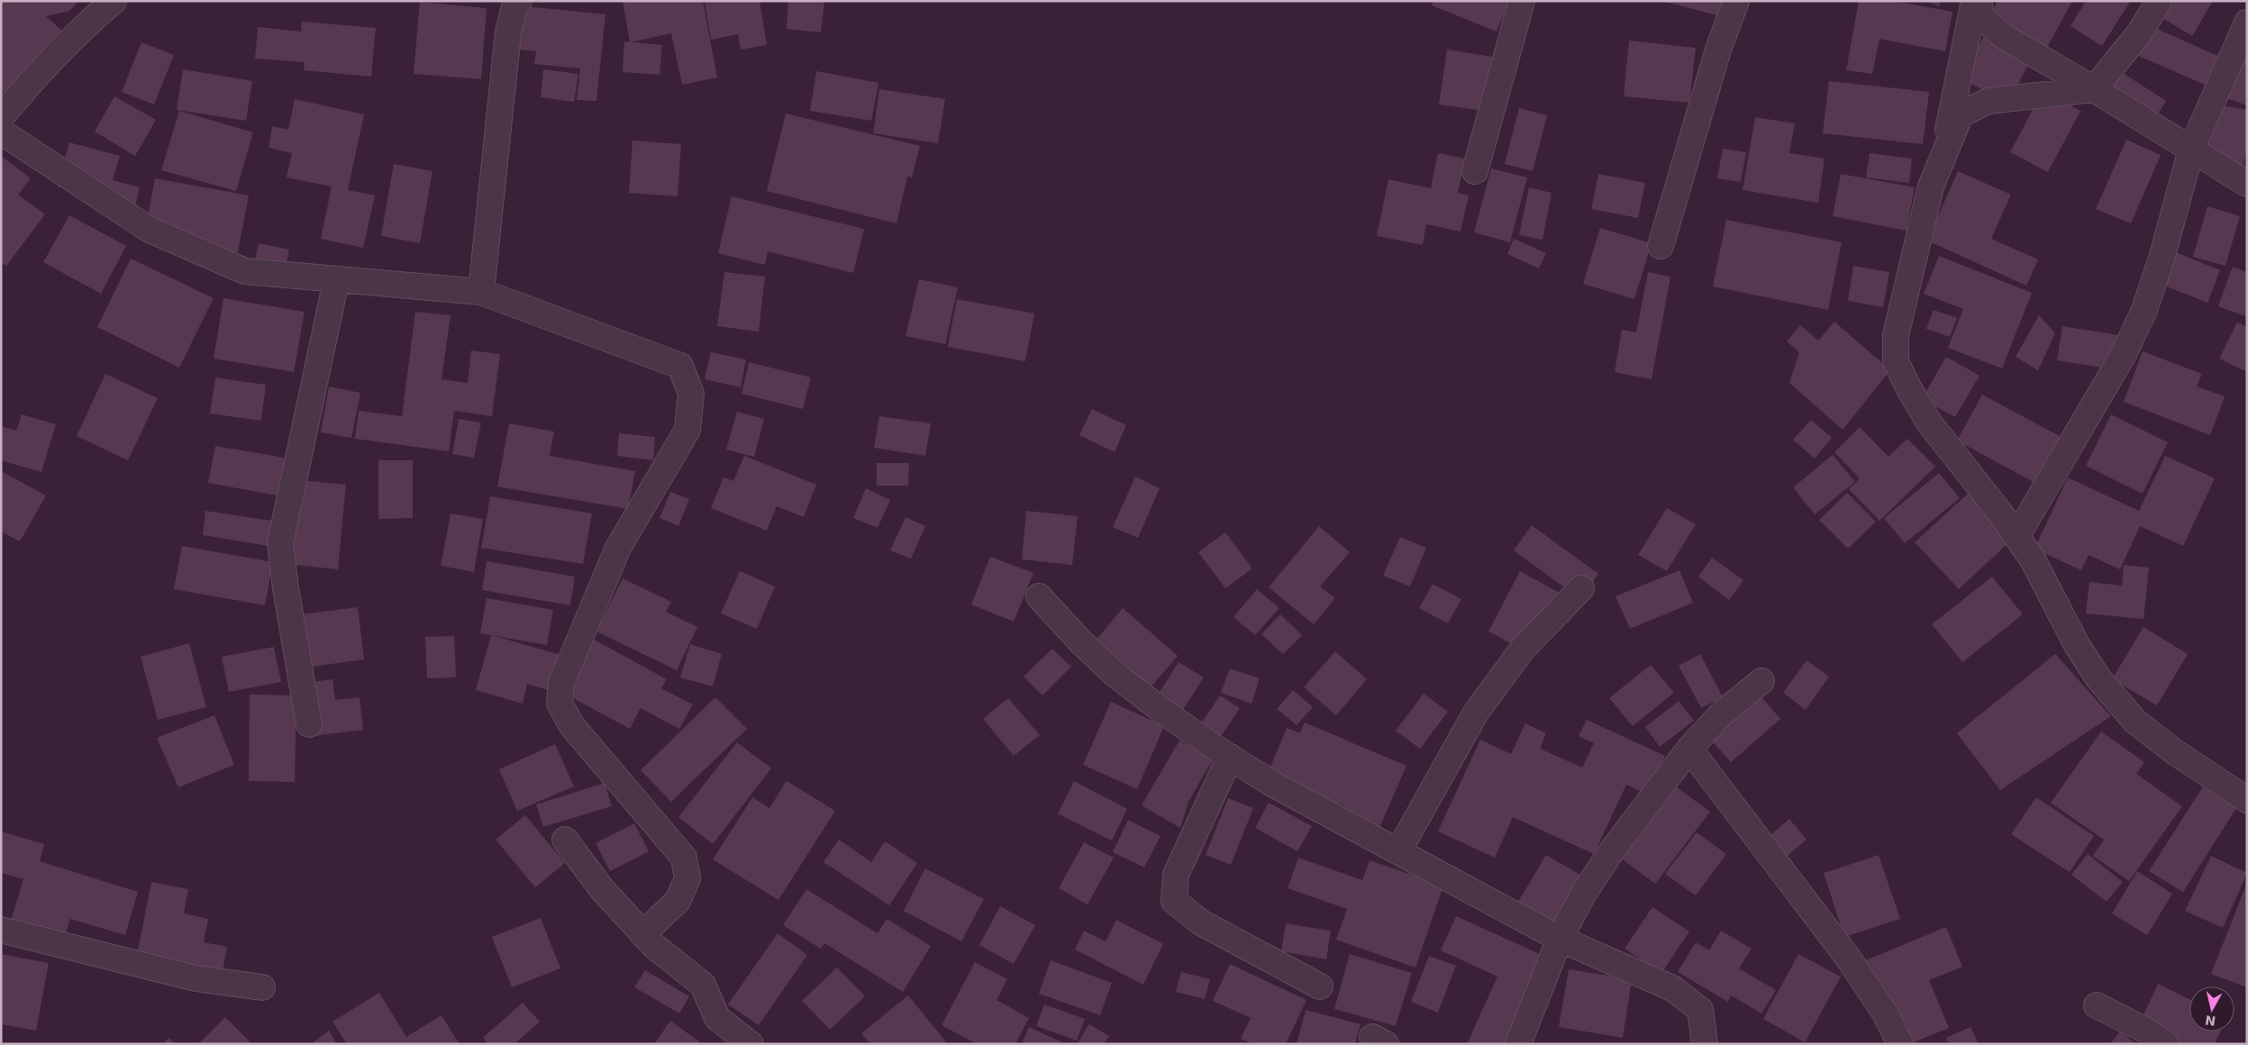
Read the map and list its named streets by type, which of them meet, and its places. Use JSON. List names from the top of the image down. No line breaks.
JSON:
{"north":"bottom"}
